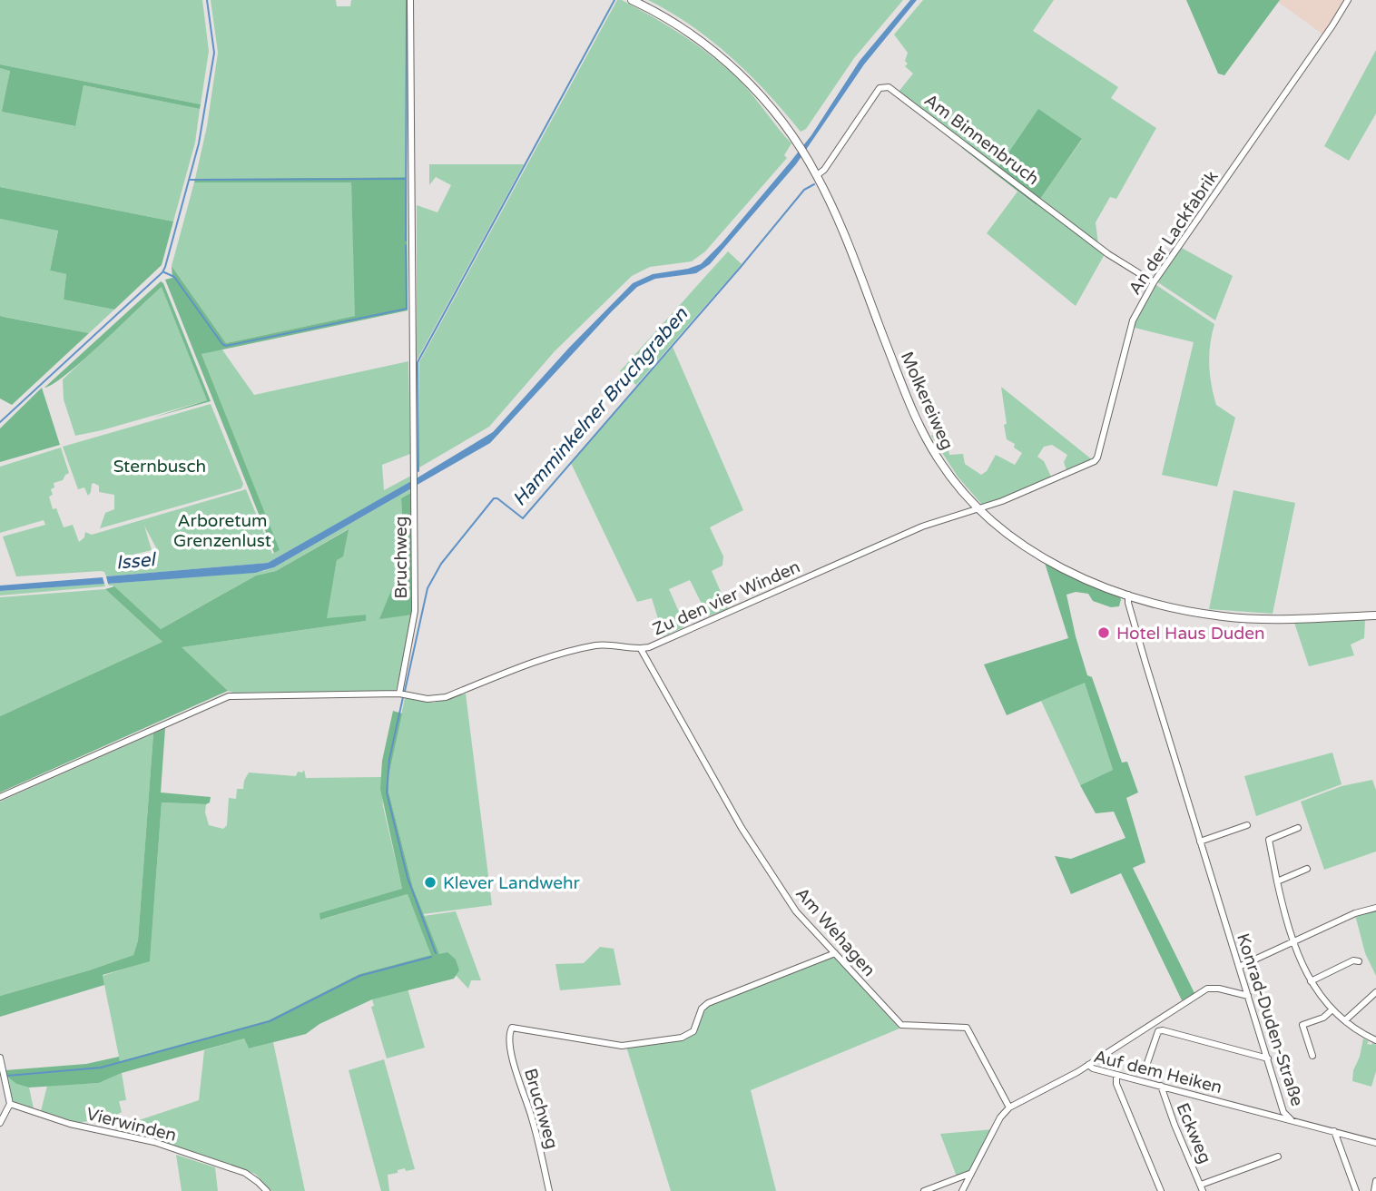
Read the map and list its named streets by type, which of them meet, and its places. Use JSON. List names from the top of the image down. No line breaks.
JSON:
{"streets":{"main road":["Molkereiweg"],"street":["Am Binnenbruch","An der Lackfabrik","Bruchweg","Zu den vier Winden","Am Wehagen","Konrad-Duden-Straße","Auf dem Heiken","Vierwinden","Eckweg"]},"crossings":[["Am Binnenbruch","An der Lackfabrik"],["Am Binnenbruch","Molkereiweg"],["An der Lackfabrik","Molkereiweg"],["An der Lackfabrik","Zu den vier Winden"],["Molkereiweg","Zu den vier Winden"],["Molkereiweg","Konrad-Duden-Straße"],["Bruchweg","Zu den vier Winden"],["Bruchweg","Am Wehagen"],["Zu den vier Winden","Am Wehagen"],["Am Wehagen","Auf dem Heiken"],["Konrad-Duden-Straße","Auf dem Heiken"],["Auf dem Heiken","Eckweg"]],"water":["Hamminkelner Bruchgraben","Issel"],"parks":["Sternbusch","Arboretum Grenzenlust"],"places":["Hotel Haus Duden","Klever Landwehr"]}
